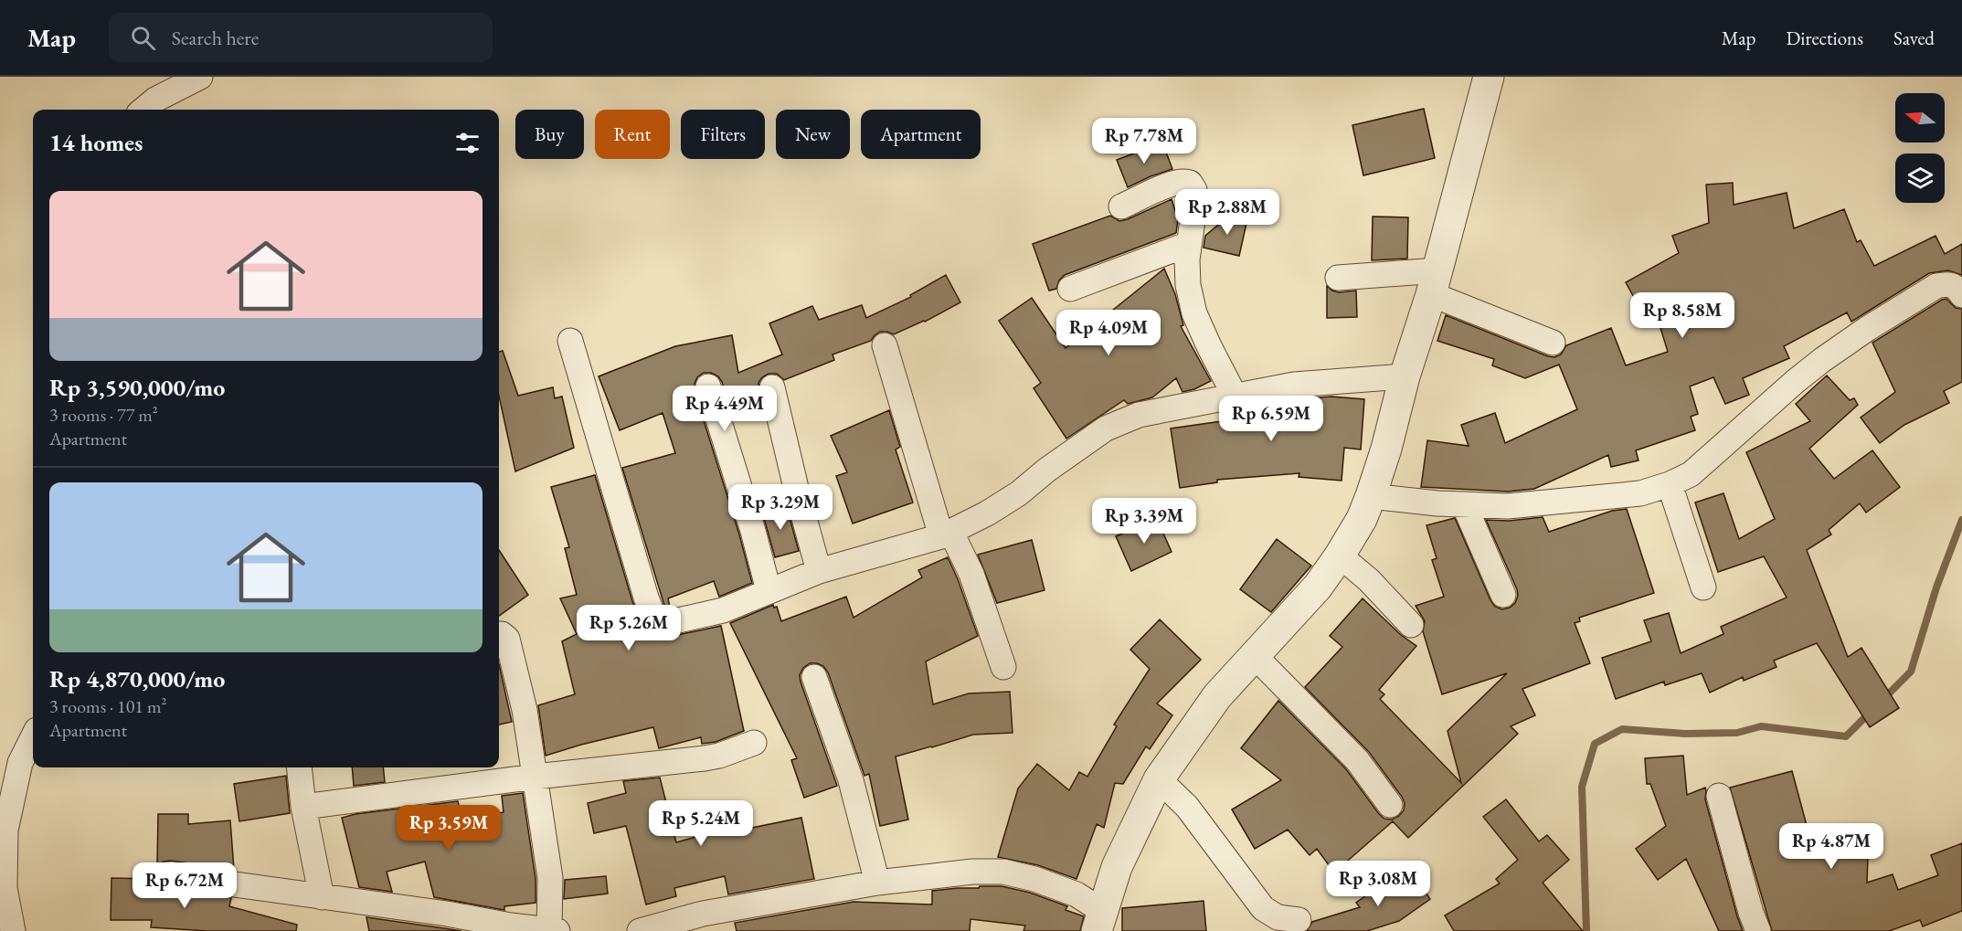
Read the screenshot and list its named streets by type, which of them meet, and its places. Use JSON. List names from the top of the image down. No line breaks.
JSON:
{"north":"left","page":{"header":"Map","search":"Search here","nav":["Map","Directions","Saved"],"chip":["Buy","Rent","Filters","New","Apartment"],"heading":"14 homes","price":["Rp 7.78M","Rp 2.88M","Rp 8.58M","Rp 4.09M","Rp 4.49M","Rp 6.59M","Rp 3.29M","Rp 3.39M","Rp 5.26M","Rp 5.24M","Rp 3.59M","Rp 4.87M","Rp 3.08M","Rp 6.72M"],"list":[{"name":"Rp 3,590,000/mo","note":"3 rooms · 77 m² · Apartment"},{"name":"Rp 4,870,000/mo","note":"3 rooms · 101 m² · Apartment"}]}}
